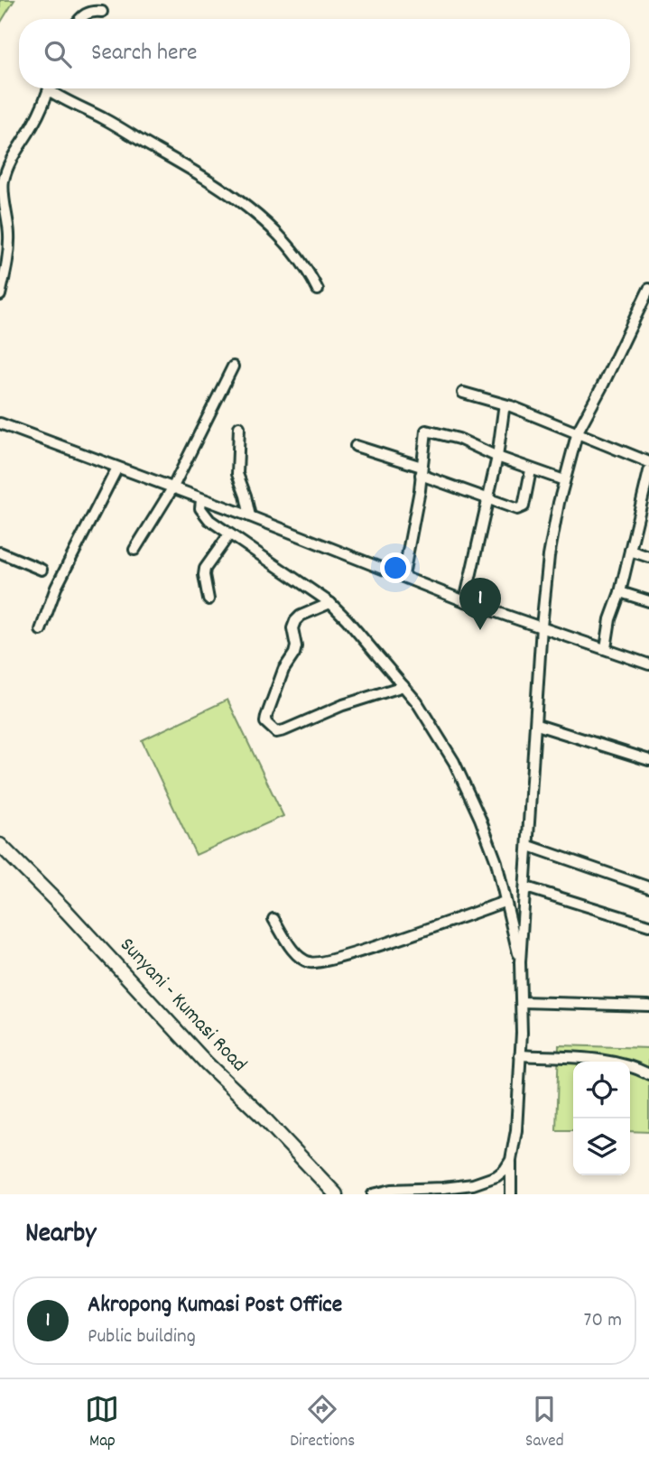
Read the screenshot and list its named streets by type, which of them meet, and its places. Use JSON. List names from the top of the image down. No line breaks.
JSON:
{"streets":{"main road":["Sunyani - Kumasi Road"]},"page":{"search":"Search here","pins":"1","heading":"Nearby","list":[{"mark":"1","name":"Akropong Kumasi Post Office","note":"Public building","value":"70 m"}],"nav":["Map","Directions","Saved"]}}
